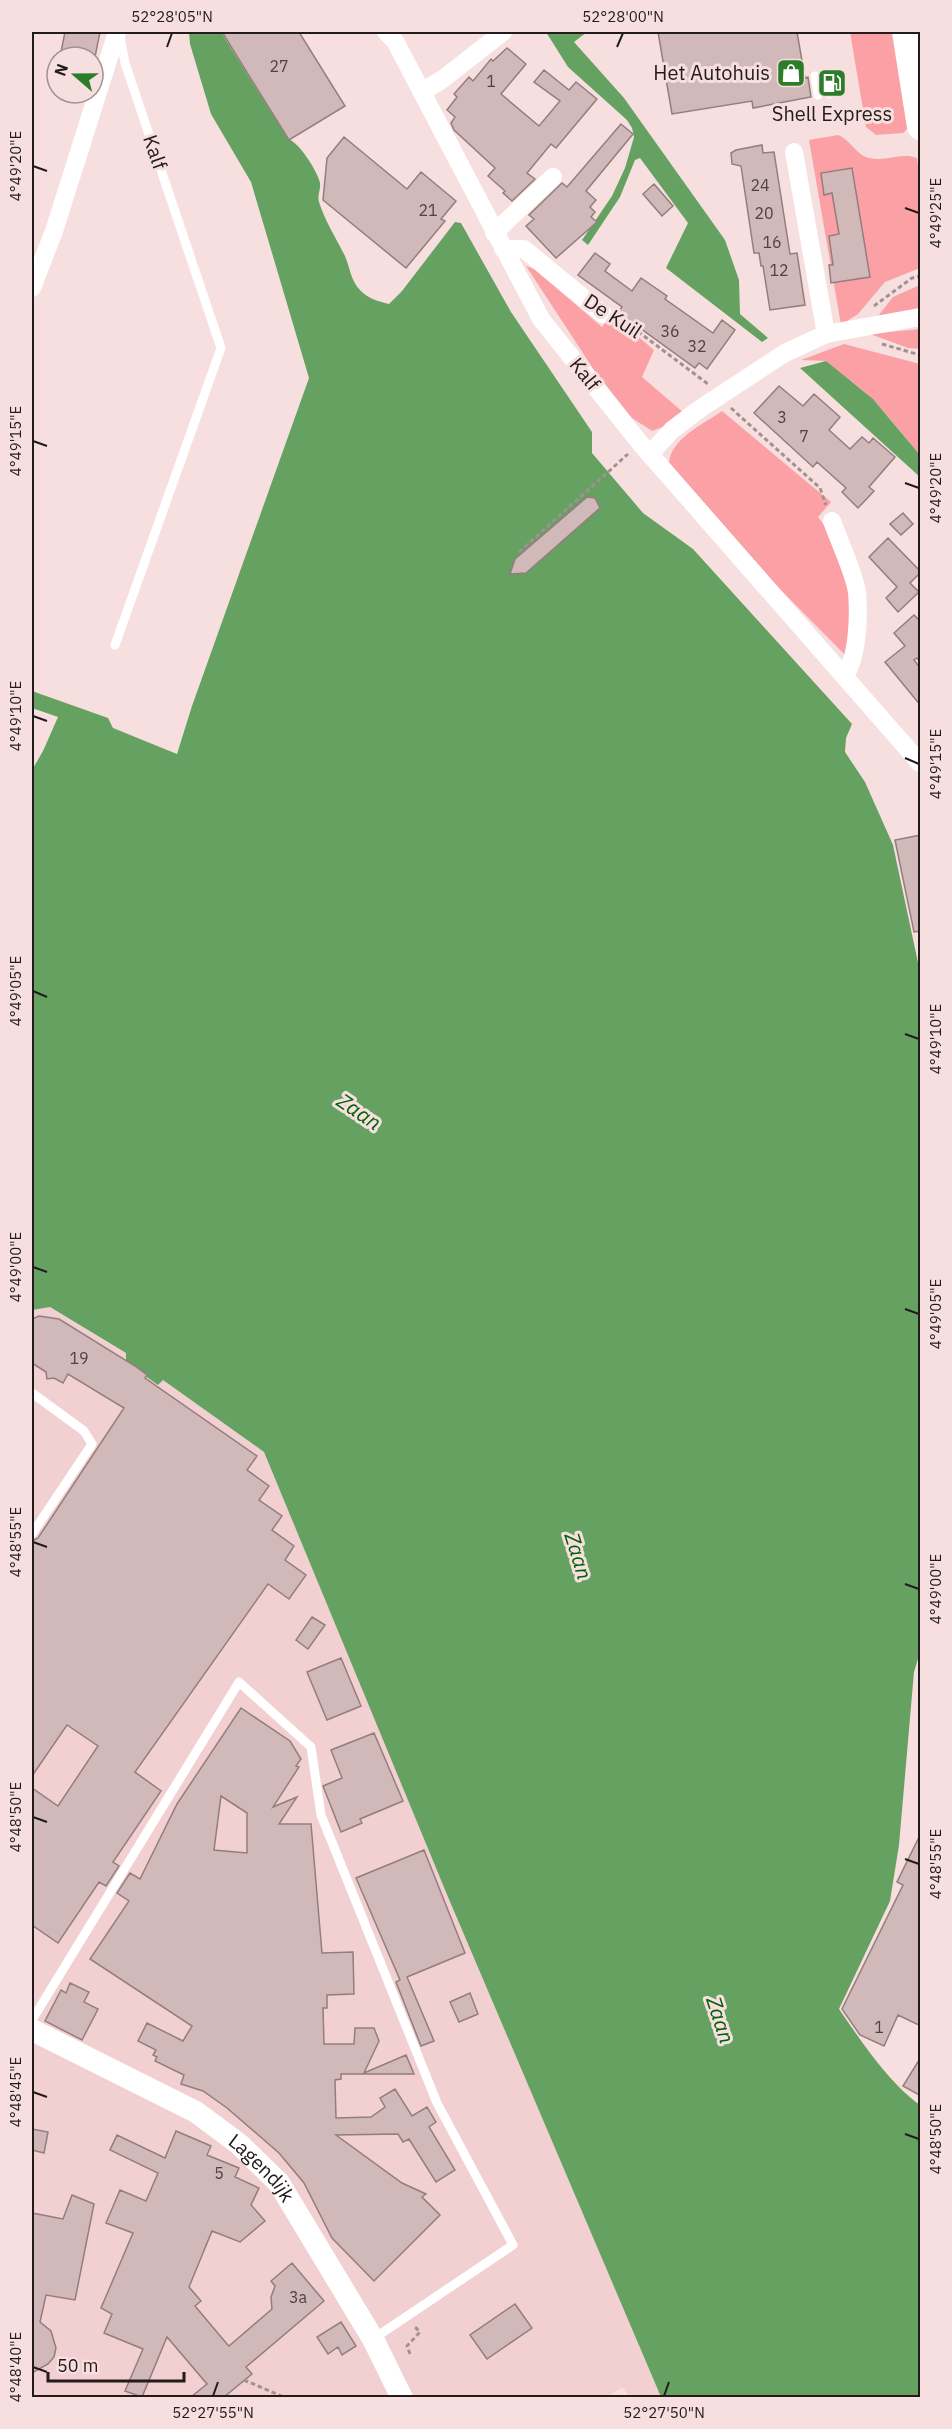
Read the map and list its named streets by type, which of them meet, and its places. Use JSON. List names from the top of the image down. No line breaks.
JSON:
{"streets":{"street":["Kalf","De Kuil","Lagendijk"]},"crossings":[["Kalf","De Kuil"]],"water":["Zaan"],"places":{"shop":["Het Autohuis"],"fuel station":["Shell Express"]},"house_numbers":["27","1","24","21","20","16","12","36","32","3","7","19","1","5","3a"],"scale_bar":"50 m","north":"left","coordinates":["52°28'05\"N","52°28'00\"N","4°49'20\"E","4°49'25\"E","4°49'15\"E","4°49'10\"E","4°49'05\"E","4°49'00\"E","4°48'55\"E","4°48'50\"E","4°48'45\"E","4°48'40\"E","52°27'55\"N","52°27'50\"N"]}
